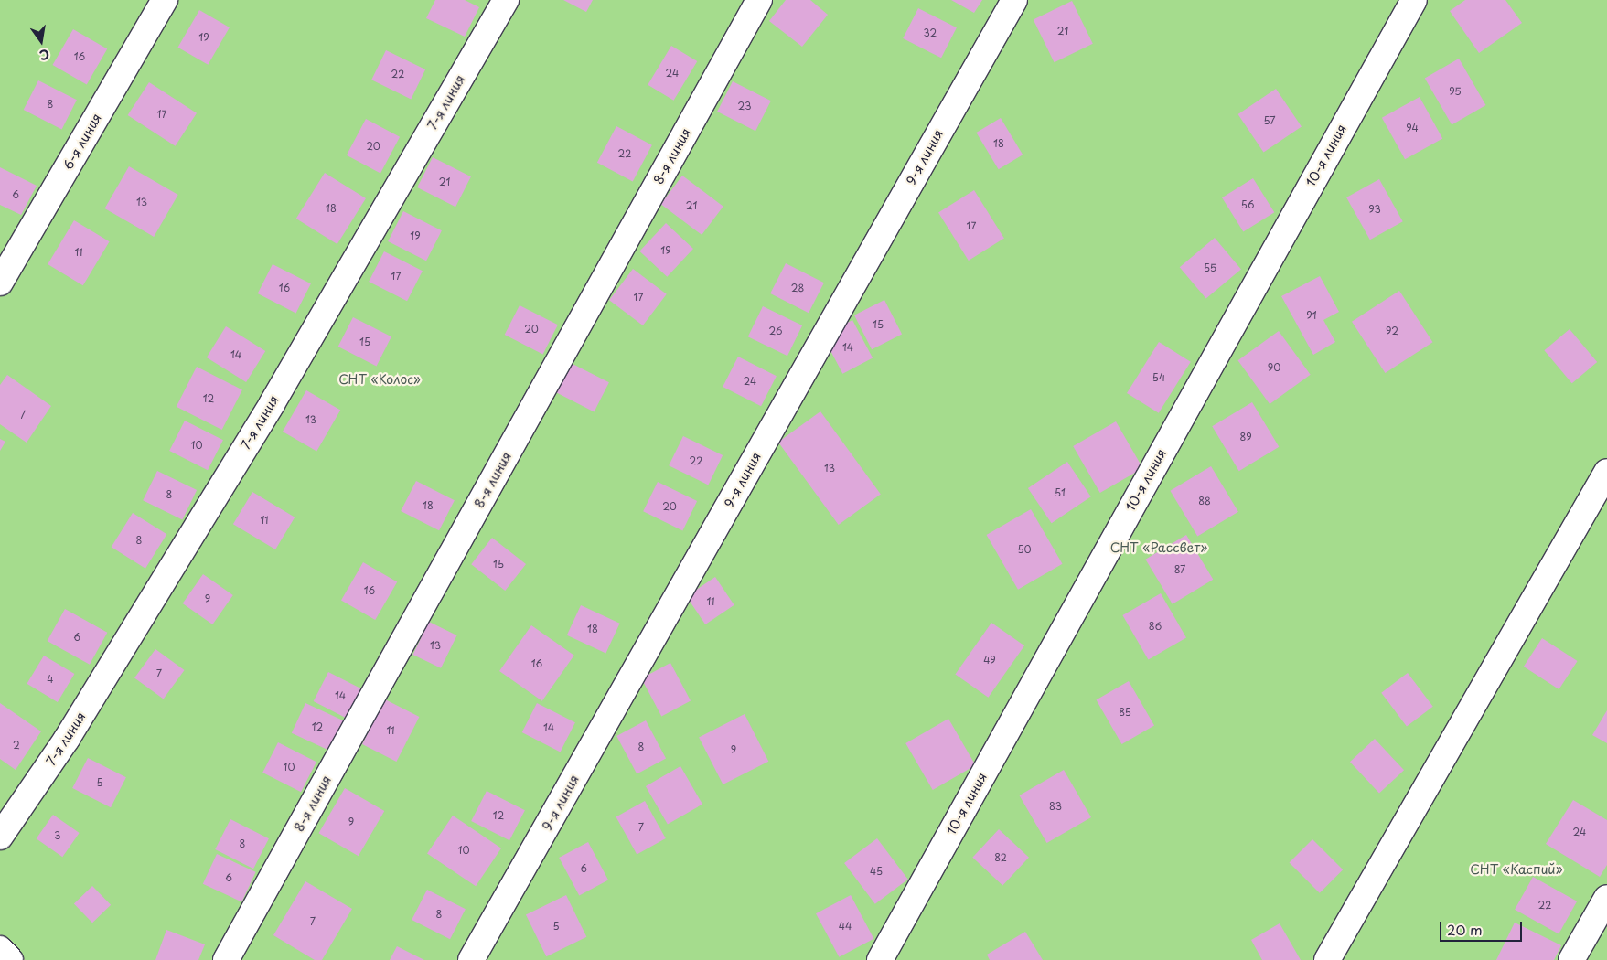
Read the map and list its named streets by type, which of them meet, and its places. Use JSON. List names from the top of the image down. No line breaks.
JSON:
{"streets":{"street":["7-я линия","6-я линия","10-я линия","8-я линия","9-я линия"]},"parks":["СНТ «Колос»","СНТ «Рассвет»","СНТ «Каспий»"],"house_numbers":["21","32","19","16","24","22","95","8","23","17","57","94","18","20","22","21","6","13","56","21","18","93","17","19","19","11","55","17","16","28","17","91","15","20","26","92","15","14","14","90","54","24","12","7","13","89","10","22","13","51","8","88","18","20","11","8","50","15","87","16","9","11","86","18","6","13","49","16","7","4","14","85","12","14","11","2","8","9","10","5","83","12","9","7","24","3","8","10","82","6","45","6","22","8","7","5","44"],"scale_bar":"20 m","north":"bottom"}
